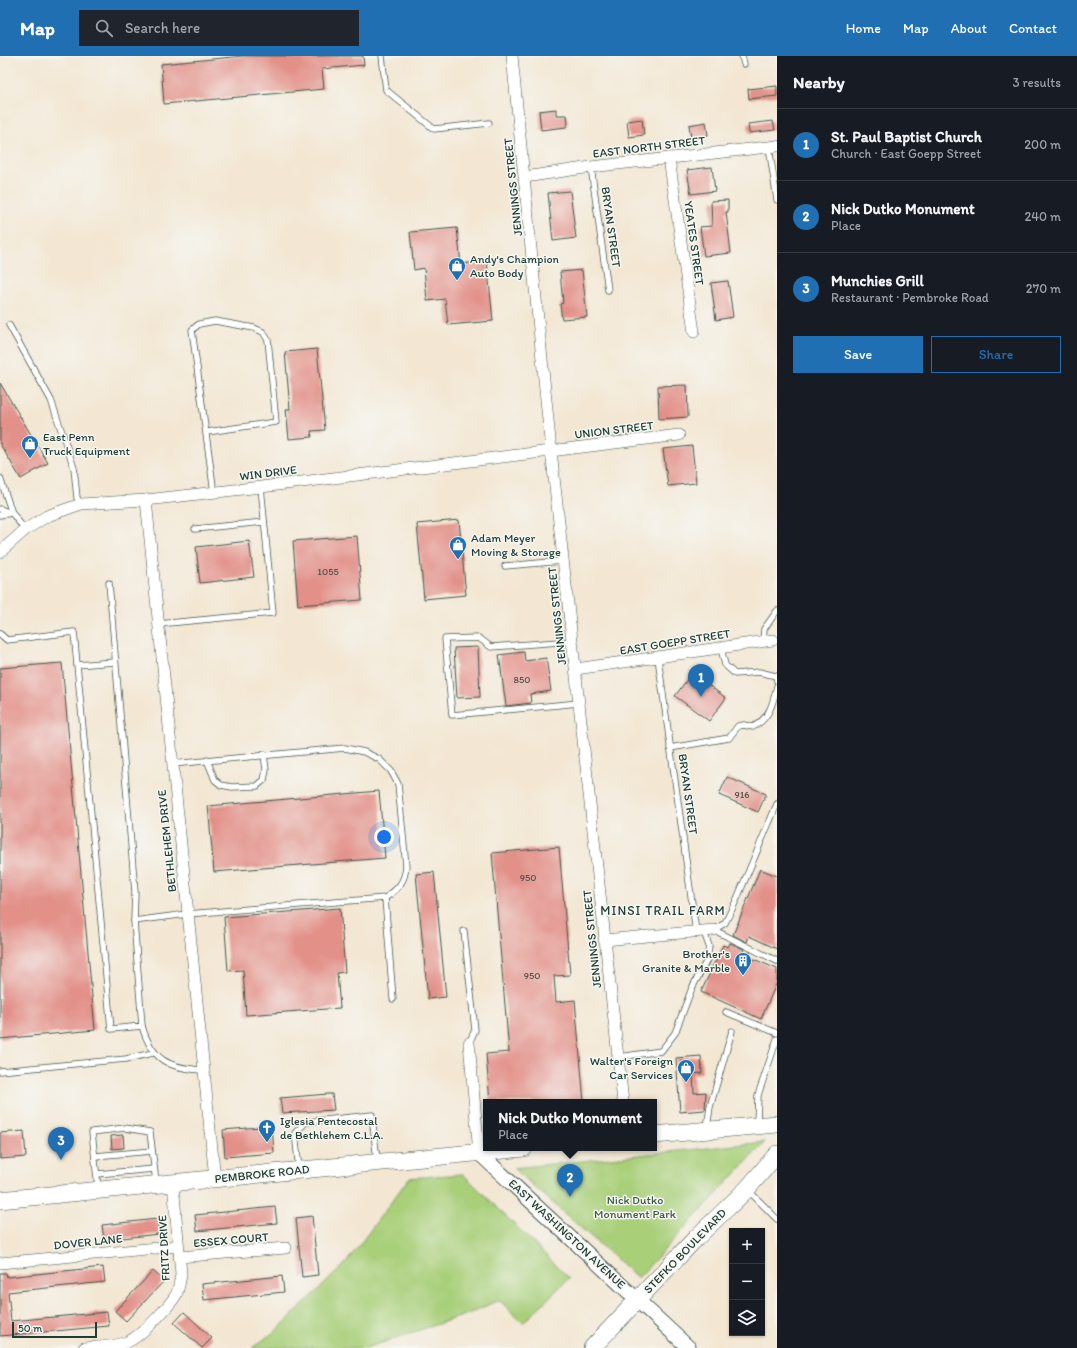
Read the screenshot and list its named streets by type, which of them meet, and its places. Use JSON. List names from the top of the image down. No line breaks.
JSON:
{"streets":{"main road":["PEMBROKE ROAD","STEFKO BOULEVARD"],"street":["EAST NORTH STREET","JENNINGS STREET","YEATES STREET","UNION STREET","WIN DRIVE","EAST GOEPP STREET","BETHLEHEM DRIVE","EAST WASHINGTON AVENUE","ESSEX COURT","DOVER LANE","FRITZ DRIVE"],"lane":["BRYAN STREET"]},"crossings":[["EAST NORTH STREET","JENNINGS STREET"],["EAST NORTH STREET","BRYAN STREET"],["EAST NORTH STREET","YEATES STREET"],["JENNINGS STREET","BRYAN STREET"],["JENNINGS STREET","UNION STREET"],["JENNINGS STREET","WIN DRIVE"],["JENNINGS STREET","EAST GOEPP STREET"],["BRYAN STREET","EAST GOEPP STREET"],["UNION STREET","WIN DRIVE"],["WIN DRIVE","BETHLEHEM DRIVE"],["BETHLEHEM DRIVE","PEMBROKE ROAD"],["PEMBROKE ROAD","EAST WASHINGTON AVENUE"],["PEMBROKE ROAD","FRITZ DRIVE"],["EAST WASHINGTON AVENUE","STEFKO BOULEVARD"],["ESSEX COURT","FRITZ DRIVE"],["DOVER LANE","FRITZ DRIVE"]],"districts":["MINSI TRAIL FARM"],"parks":["Nick Dutko Monument Park"],"places":{"shop":["Andy's Champion Auto Body","East Penn Truck Equipment","Adam Meyer Moving & Storage","Walter's Foreign Car Services"],"building":["Brother's Granite & Marble"],"church":["Iglesia Pentecostal de Bethlehem C.L.A."]},"house_numbers":["1055","850","916","950","950"],"scale_bar":"50 m","page":{"header":"Map","search":"Search here","nav":["Home","Map","About","Contact"],"heading":["Nearby","3 results"],"list":[{"mark":"1","name":"St. Paul Baptist Church","note":"Church · East Goepp Street","value":"200 m"},{"mark":"2","name":"Nick Dutko Monument","note":"Place","value":"240 m"},{"mark":"3","name":"Munchies Grill","note":"Restaurant · Pembroke Road","value":"270 m"}],"buttons":["Save","Share"],"pins":["1","3","2"],"popup":["Nick Dutko Monument","Place"],"map_buttons":["+","−"],"scale":"50 m"}}
